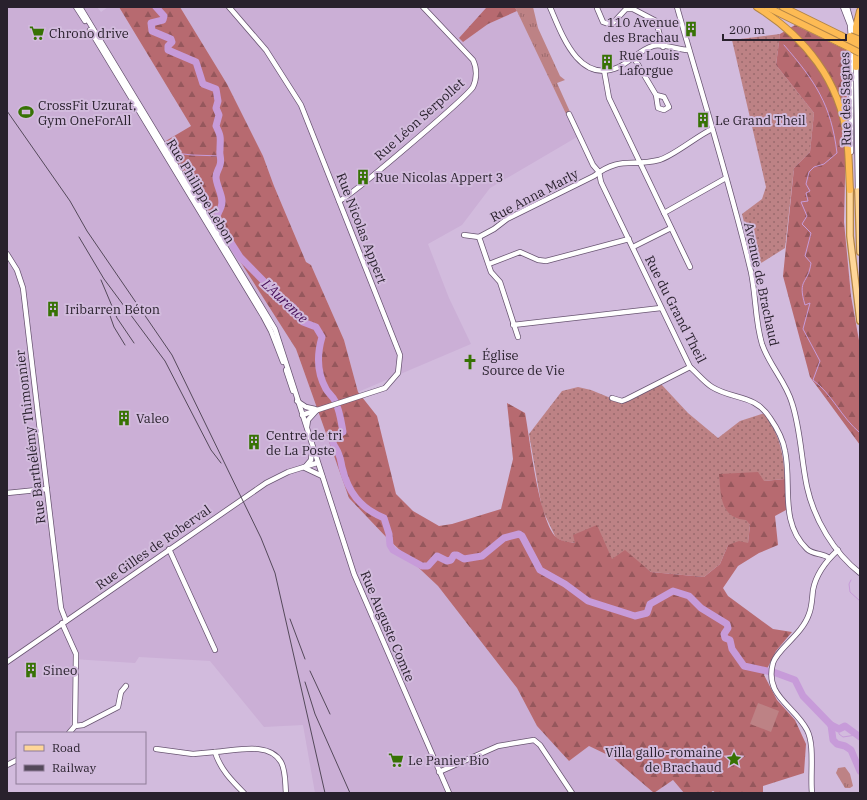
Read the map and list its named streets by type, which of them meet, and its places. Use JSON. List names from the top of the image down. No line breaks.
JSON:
{"streets":{"street":["Rue des Sagnes","Rue Léon Serpollet","Rue Philippe Lebon","Rue Anna Marly","Rue Nicolas Appert","Avenue de Brachaud","Rue du Grand Theil","Rue Barthélémy Thimonnier","Rue Gilles de Roberval","Rue Auguste Comte"]},"crossings":[["Rue Léon Serpollet","Rue Nicolas Appert"],["Rue Philippe Lebon","Rue Nicolas Appert"],["Rue Philippe Lebon","Rue Gilles de Roberval"],["Rue Philippe Lebon","Rue Auguste Comte"],["Rue Anna Marly","Avenue de Brachaud"],["Rue Anna Marly","Rue du Grand Theil"],["Rue Barthélémy Thimonnier","Rue Gilles de Roberval"],["Rue Gilles de Roberval","Rue Auguste Comte"]],"water":["L'Aurence"],"places":{"building":["110 Avenue des Brachau","Rue Louis Laforgue","Le Grand Theil","Rue Nicolas Appert 3","Iribarren Béton","Valeo","Centre de tri de La Poste","Sineo"],"supermarket":["Chrono drive","Le Panier Bio"],"sports":["CrossFit Uzurat, Gym OneForAll"],"church":["Église Source de Vie"],"place":["Villa gallo-romaine de Brachaud"]},"legend":["Road","Railway"],"scale_bar":"200 m"}
